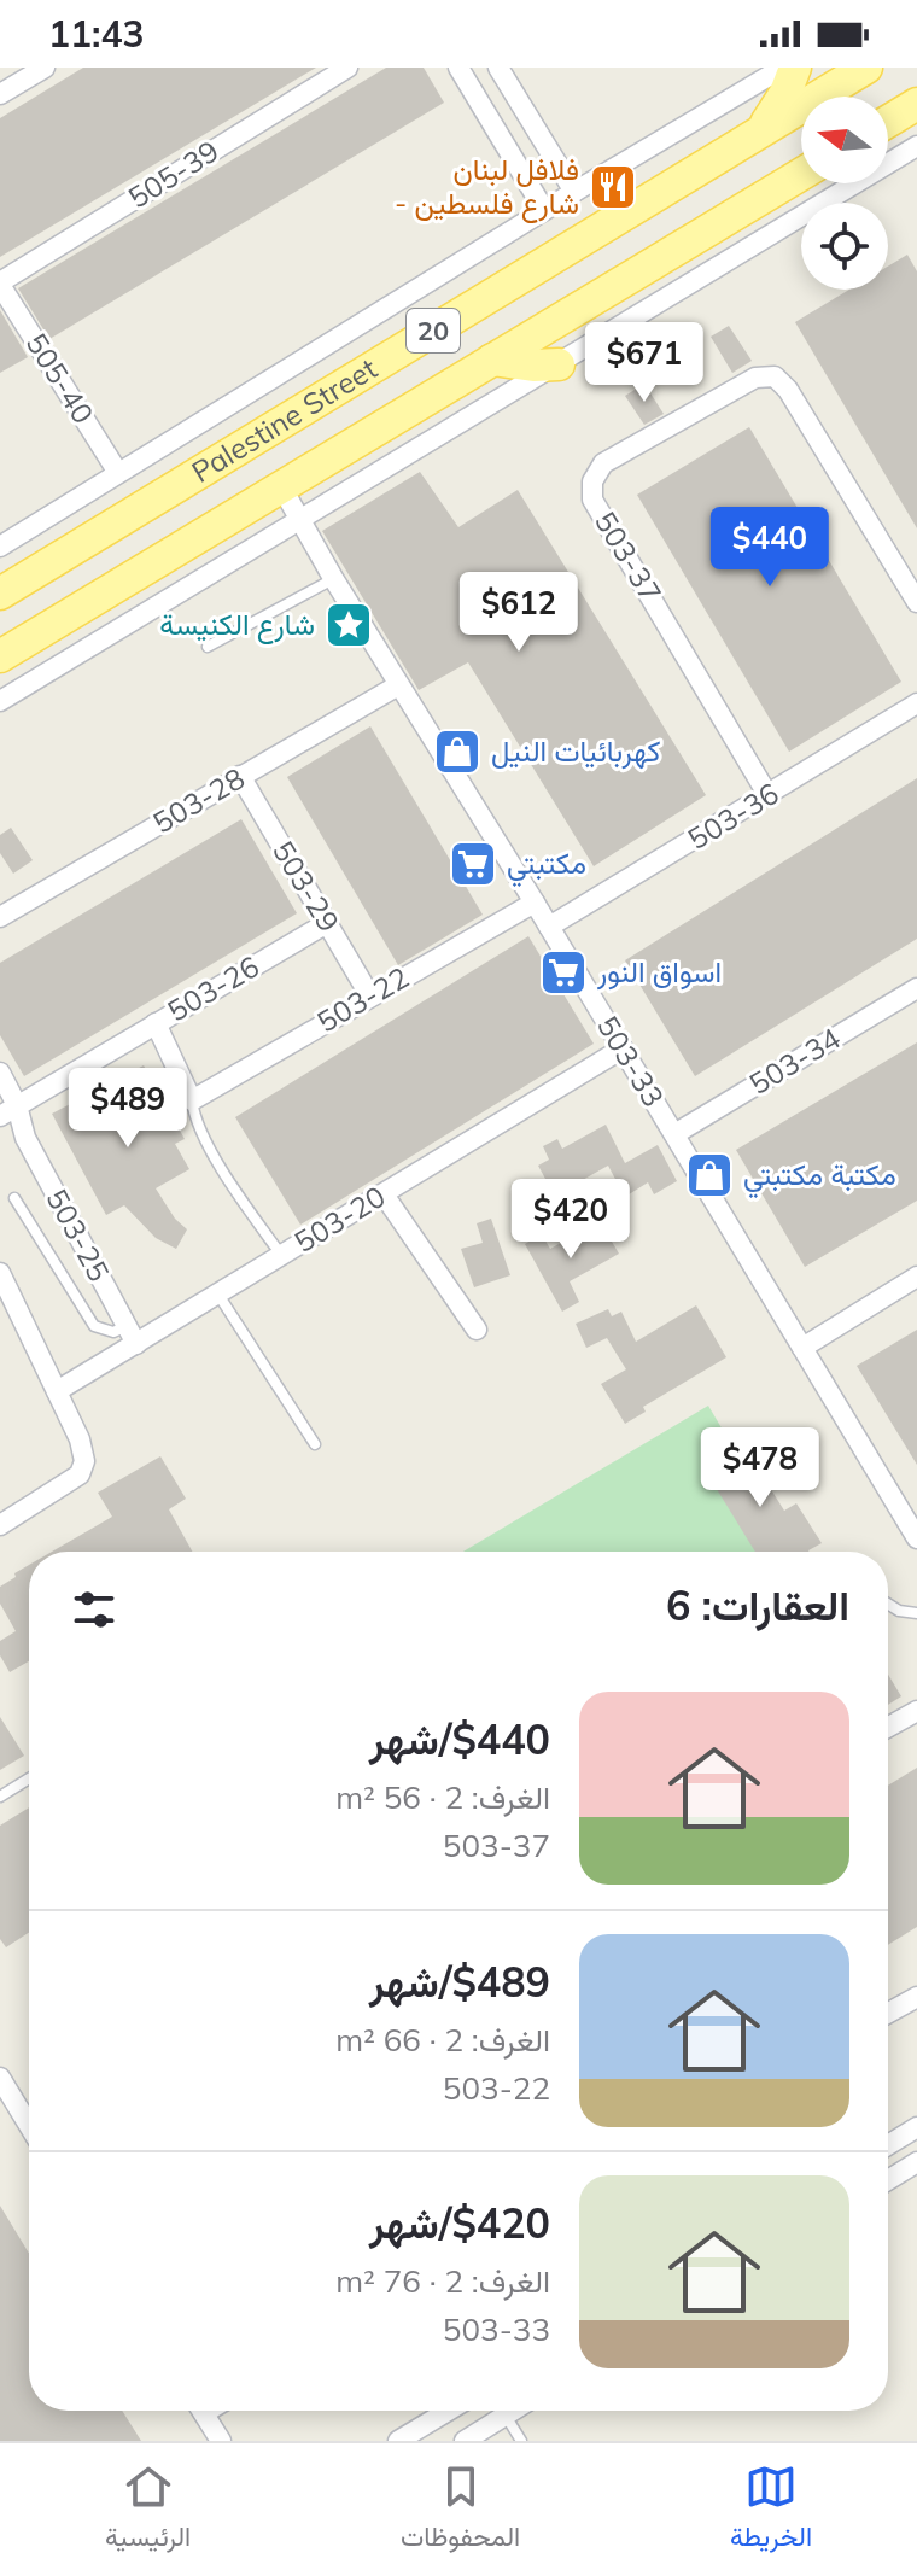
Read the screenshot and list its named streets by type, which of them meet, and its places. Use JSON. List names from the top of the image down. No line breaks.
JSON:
{"streets":{"main road":["20","Palestine Street"],"street":["505-39","505-40","503-37","503-28","503-36","503-29","503-26","503-22","503-33","503-34","503-20","503-25"]},"crossings":[["505-39","505-40"],["Palestine Street","503-33"],["503-37","503-36"],["503-28","503-29"],["503-28","503-33"],["503-36","503-33"],["503-29","503-26"],["503-29","503-22"],["503-26","503-25"],["503-22","503-33"],["503-33","503-34"],["503-33","503-20"],["503-20","503-25"]],"places":{"restaurant":["فلافل لبنان - شارع فلسطين"],"place":["شارع الكنيسة"],"shop":["كهربائيات النيل","مكتبة مكتبتي"],"supermarket":["مكتبتي","اسواق النور"]},"north":"left","page":{"status":"11:43","price":["$671","$440","$612","$489","$420","$478"],"heading":"العقارات: 6","list":[{"name":"$440/شهر","note":"الغرف: 2 · 56 m² · 503-37"},{"name":"$489/شهر","note":"الغرف: 2 · 66 m² · 503-22"},{"name":"$420/شهر","note":"الغرف: 2 · 76 m² · 503-33"}],"tabs":["الخريطة","المحفوظات","الرئيسية"]}}
